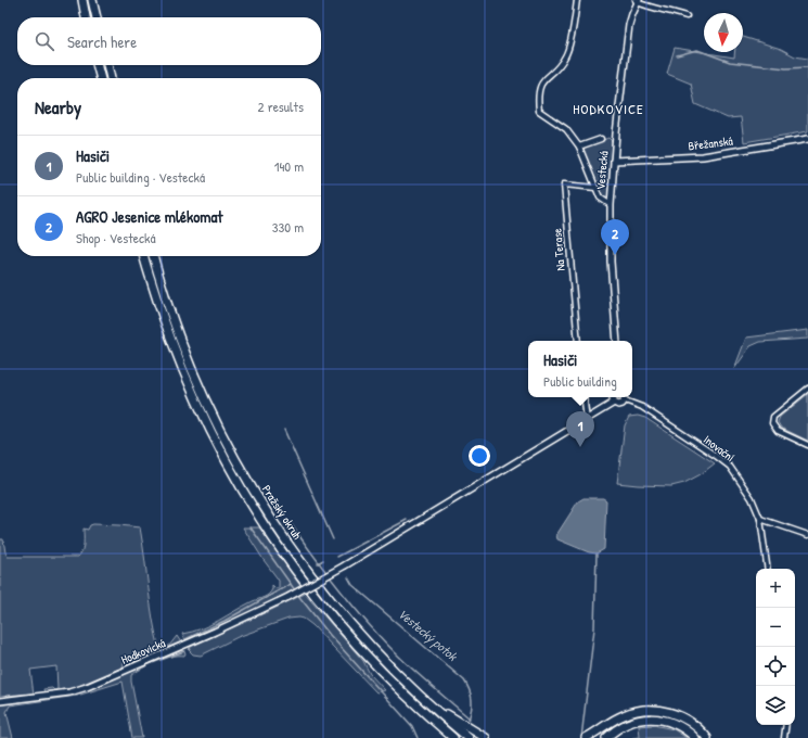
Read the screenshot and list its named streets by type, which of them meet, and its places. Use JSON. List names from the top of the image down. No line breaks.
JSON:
{"streets":{"highway":["Pražský okruh"],"street":["Břežanská","Vestecká","Na Terase","Inovační","Hodkovická"]},"crossings":[["Břežanská","Vestecká"]],"districts":["HODKOVICE"],"water":["Vestecký potok"],"north":"bottom","page":{"search":"Search here","heading":["Nearby","2 results"],"list":[{"mark":"1","name":"Hasiči","note":"Public building · Vestecká","value":"140 m"},{"mark":"2","name":"AGRO Jesenice mlékomat","note":"Shop · Vestecká","value":"330 m"}],"pins":["2","1"],"popup":["Hasiči","Public building"],"map_buttons":["+","−"]}}
